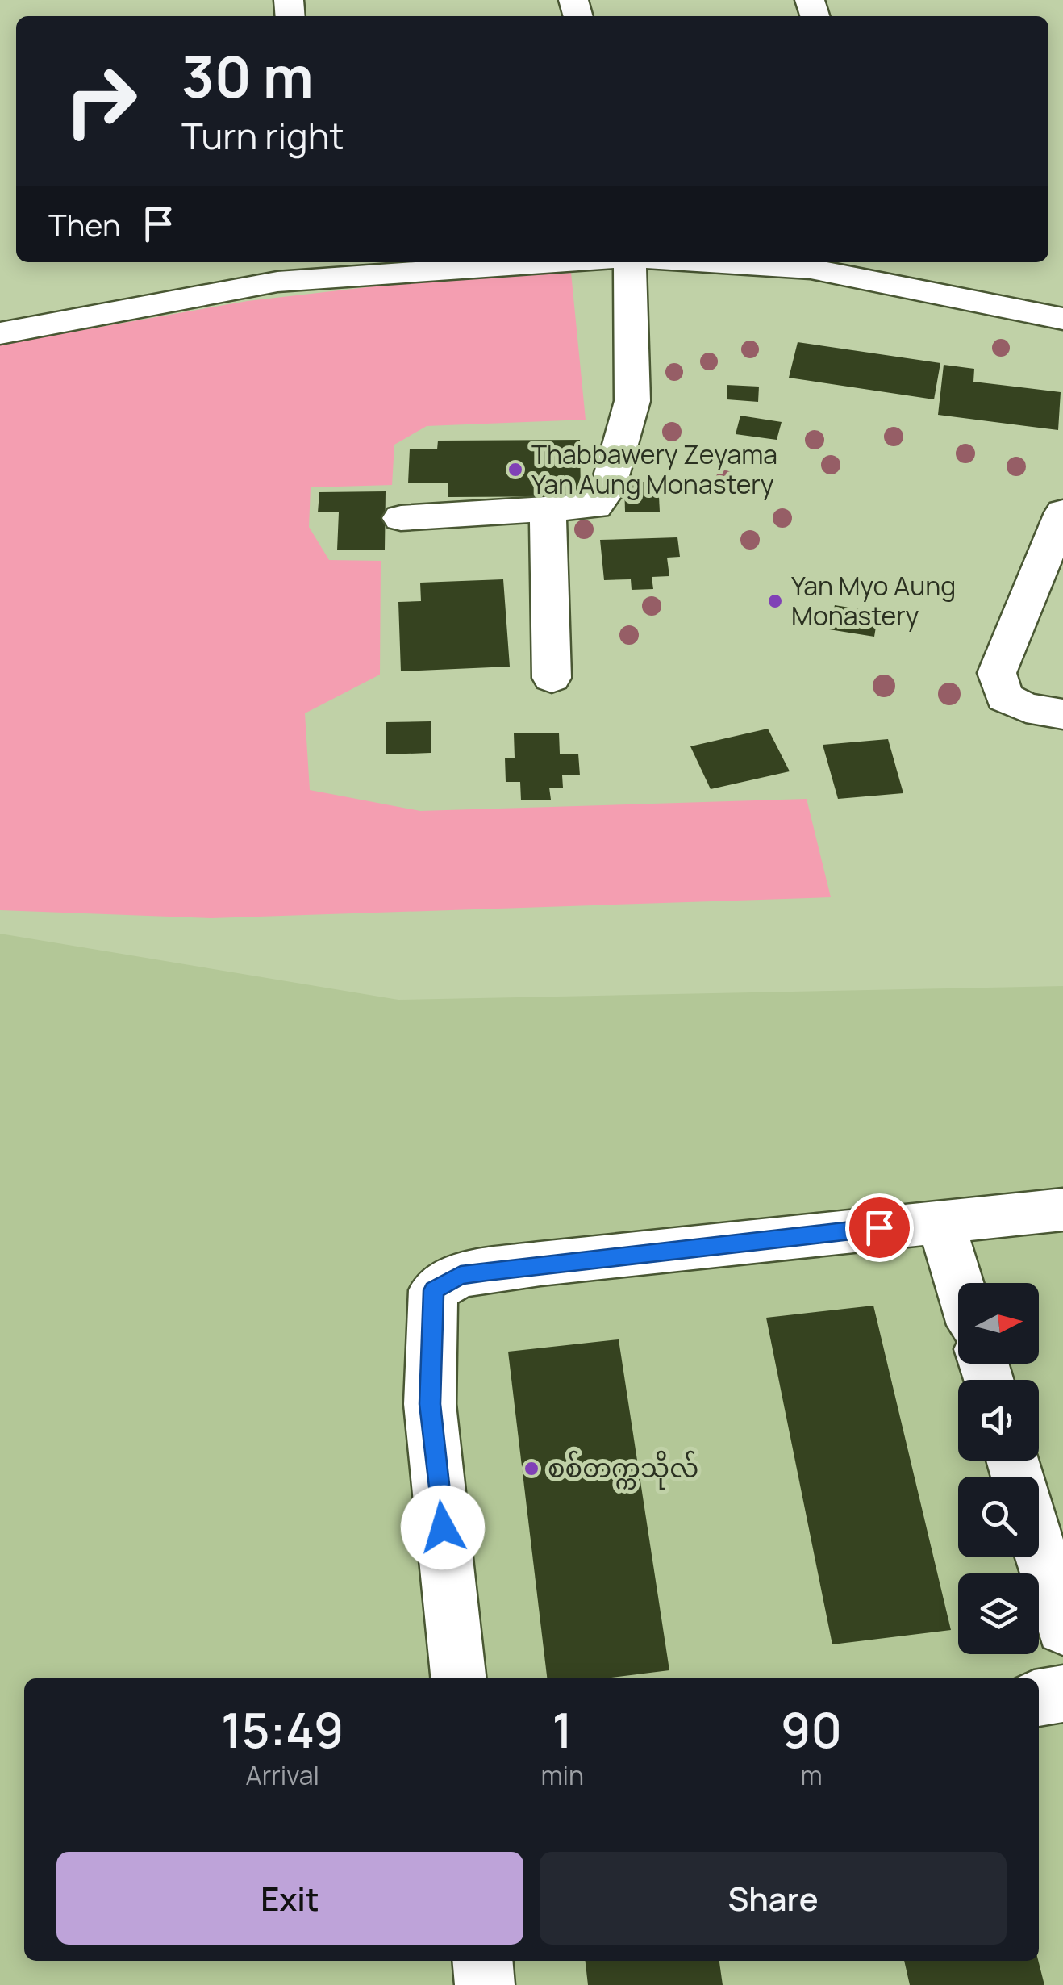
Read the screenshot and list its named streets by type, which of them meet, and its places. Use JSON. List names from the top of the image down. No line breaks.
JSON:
{"places":["Thabbawery Zeyama Yan Aung Monastery","Yan Myo Aung Monastery","စစ်‌တက္ကသိုလ်"],"north":"right","page":{"turn":["30 m","Turn right"],"then":"Then","eta":["15:49","Arrival","1","min","90","m"],"buttons":["Exit","Share"]}}
